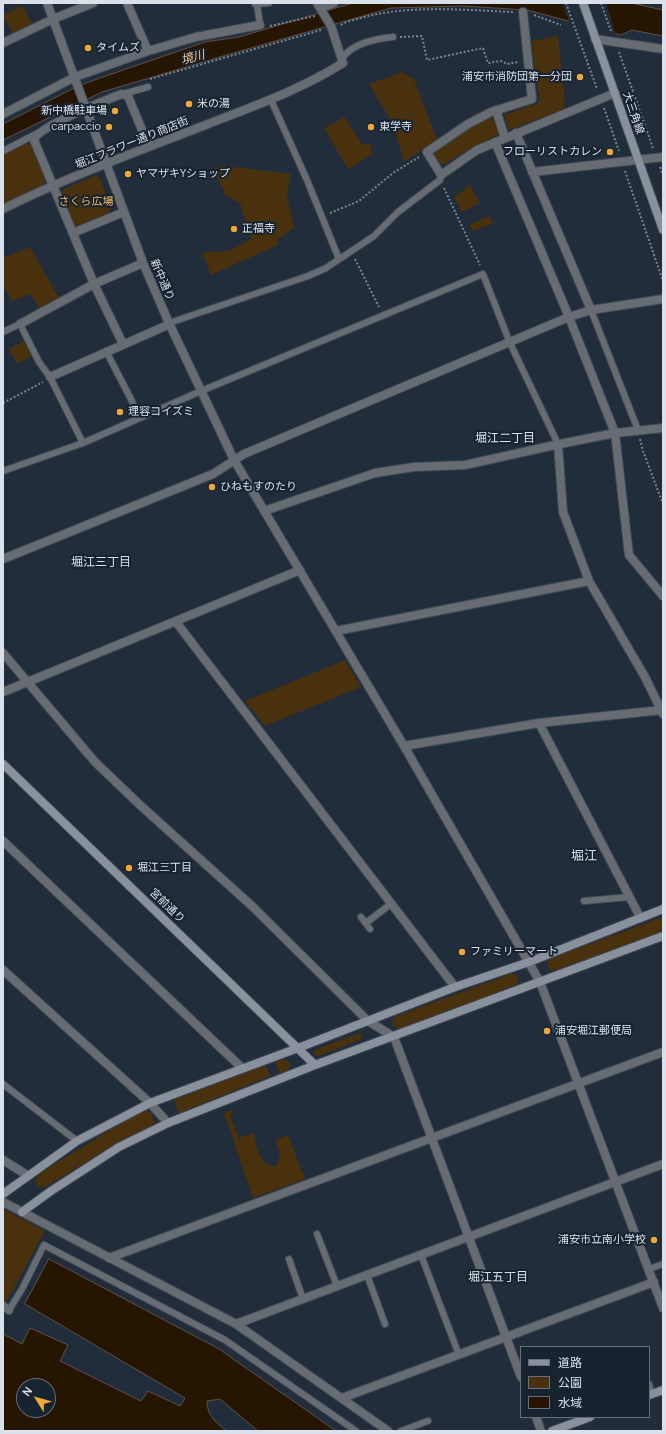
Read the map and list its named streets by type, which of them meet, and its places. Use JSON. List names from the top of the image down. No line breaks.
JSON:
{"streets":{"street":["大三角線","堀江フラワー通り商店街","新中通り","宮前通り"]},"crossings":[["堀江フラワー通り商店街","新中通り"]],"districts":["堀江二丁目","堀江三丁目","堀江","堀江五丁目"],"water":["境川"],"parks":["さくら広場"],"places":["タイムズ","浦安市消防団第一分団","米の湯","新中橋駐車場","carpaccio","東学寺","フローリストカレン","ヤマザキYショップ","正福寺","理容コイズミ","ひねもすのたり","堀江三丁目","ファミリーマート","浦安堀江郵便局","浦安市立南小学校"],"legend":["道路","公園","水域"],"north":"top left"}
